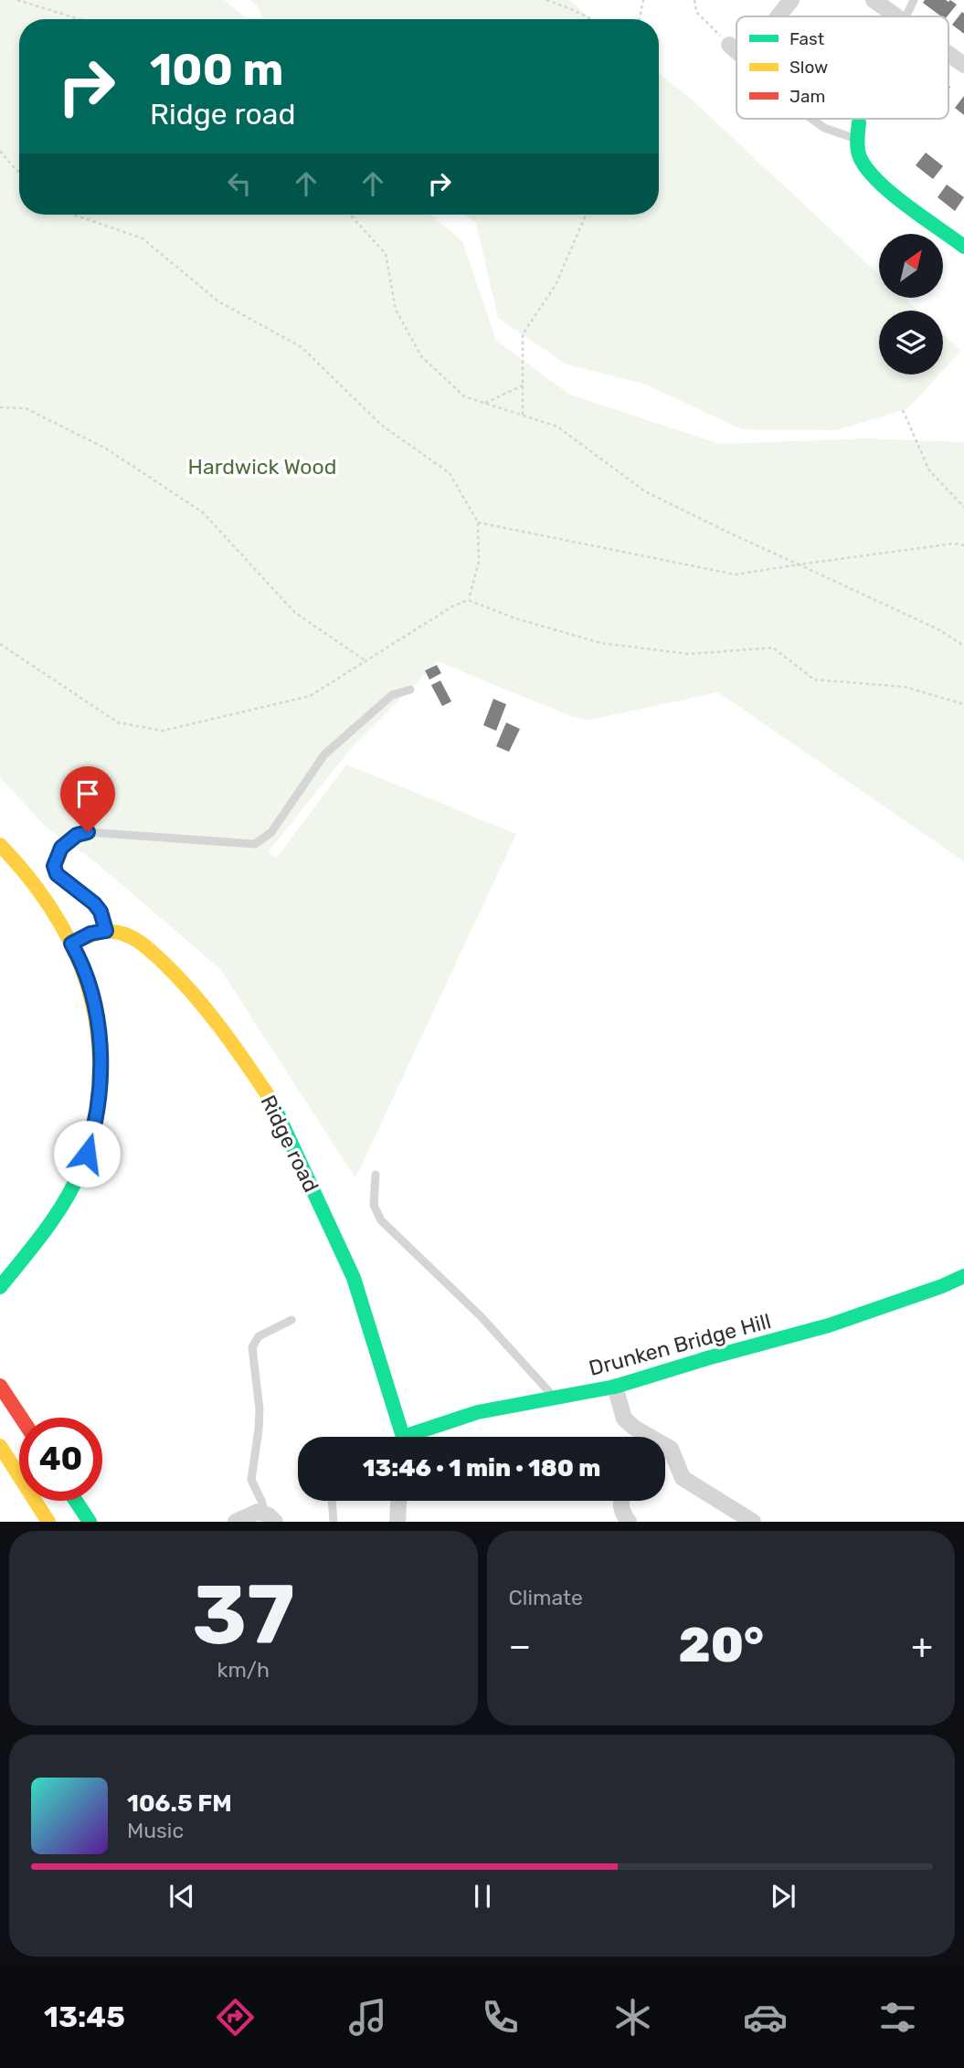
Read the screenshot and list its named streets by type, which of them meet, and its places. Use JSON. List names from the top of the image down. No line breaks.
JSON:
{"streets":{"main road":["Ridge road","Drunken Bridge Hill"]},"parks":["Hardwick Wood"],"legend":["Fast","Slow","Jam"],"north":"top right","page":{"turn":["100 m","Ridge road"],"limit":"40","trip":"13:46 · 1 min · 180 m","tile":[["37","km/h"],"Climate"],"heat":["−","20°","+"],"song":["106.5 FM","Music"],"tabs":"13:45"}}
